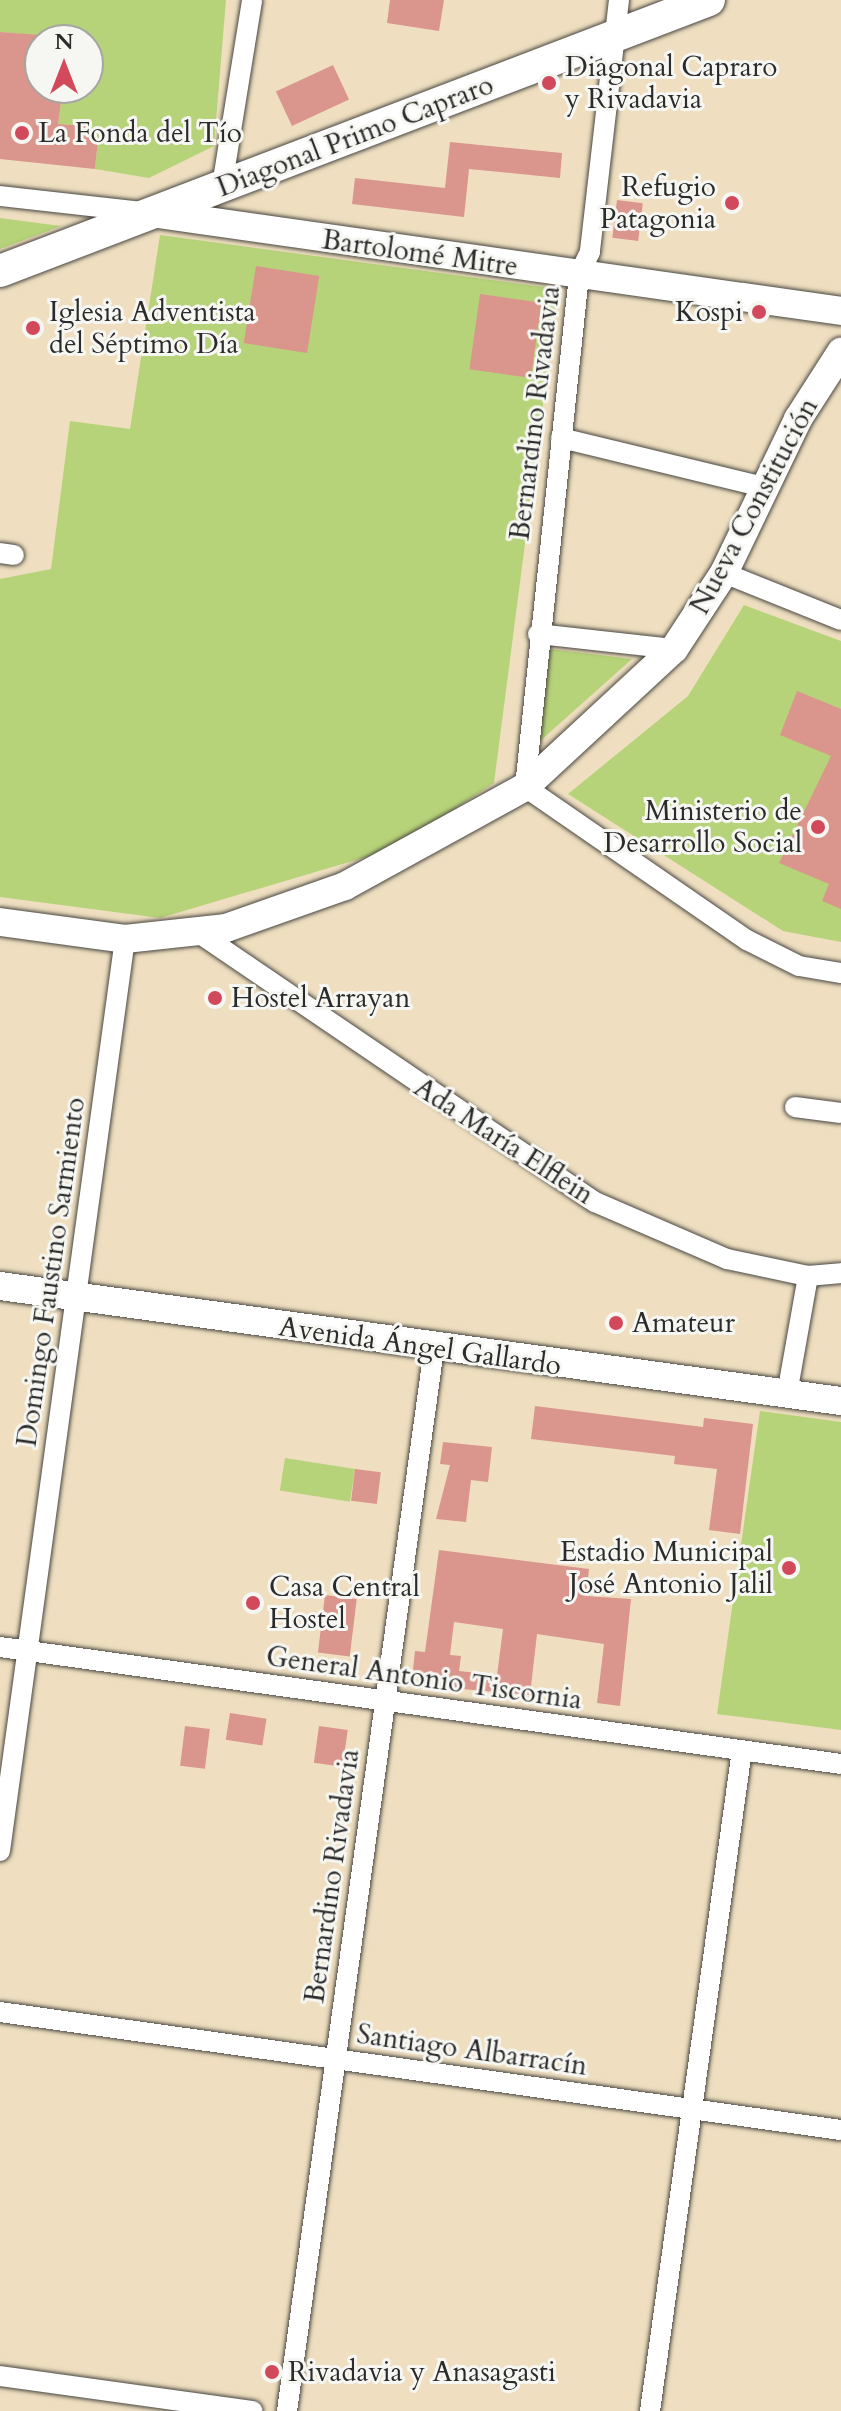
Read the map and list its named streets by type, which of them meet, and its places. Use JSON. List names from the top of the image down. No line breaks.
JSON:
{"streets":{"main road":["Diagonal Primo Capraro"],"street":["Bartolomé Mitre","Bernardino Rivadavia","Nueva Constitución","Ada María Elflein","Domingo Faustino Sarmiento","Avenida Ángel Gallardo","General Antonio Tiscornia","Santiago Albarracín"]},"crossings":[["Diagonal Primo Capraro","Bartolomé Mitre"],["Diagonal Primo Capraro","Bernardino Rivadavia"],["Bartolomé Mitre","Bernardino Rivadavia"],["Bernardino Rivadavia","Nueva Constitución"],["Bernardino Rivadavia","Avenida Ángel Gallardo"],["Bernardino Rivadavia","General Antonio Tiscornia"],["Bernardino Rivadavia","Santiago Albarracín"],["Nueva Constitución","Ada María Elflein"],["Nueva Constitución","Domingo Faustino Sarmiento"],["Domingo Faustino Sarmiento","Avenida Ángel Gallardo"],["Domingo Faustino Sarmiento","General Antonio Tiscornia"]],"places":["Diagonal Capraro y Rivadavia","La Fonda del Tío","Refugio Patagonia","Kospi","Iglesia Adventista del Séptimo Día","Ministerio de Desarrollo Social","Hostel Arrayan","Amateur","Estadio Municipal José Antonio Jalil","Casa Central Hostel","Rivadavia y Anasagasti"],"north":"top"}
